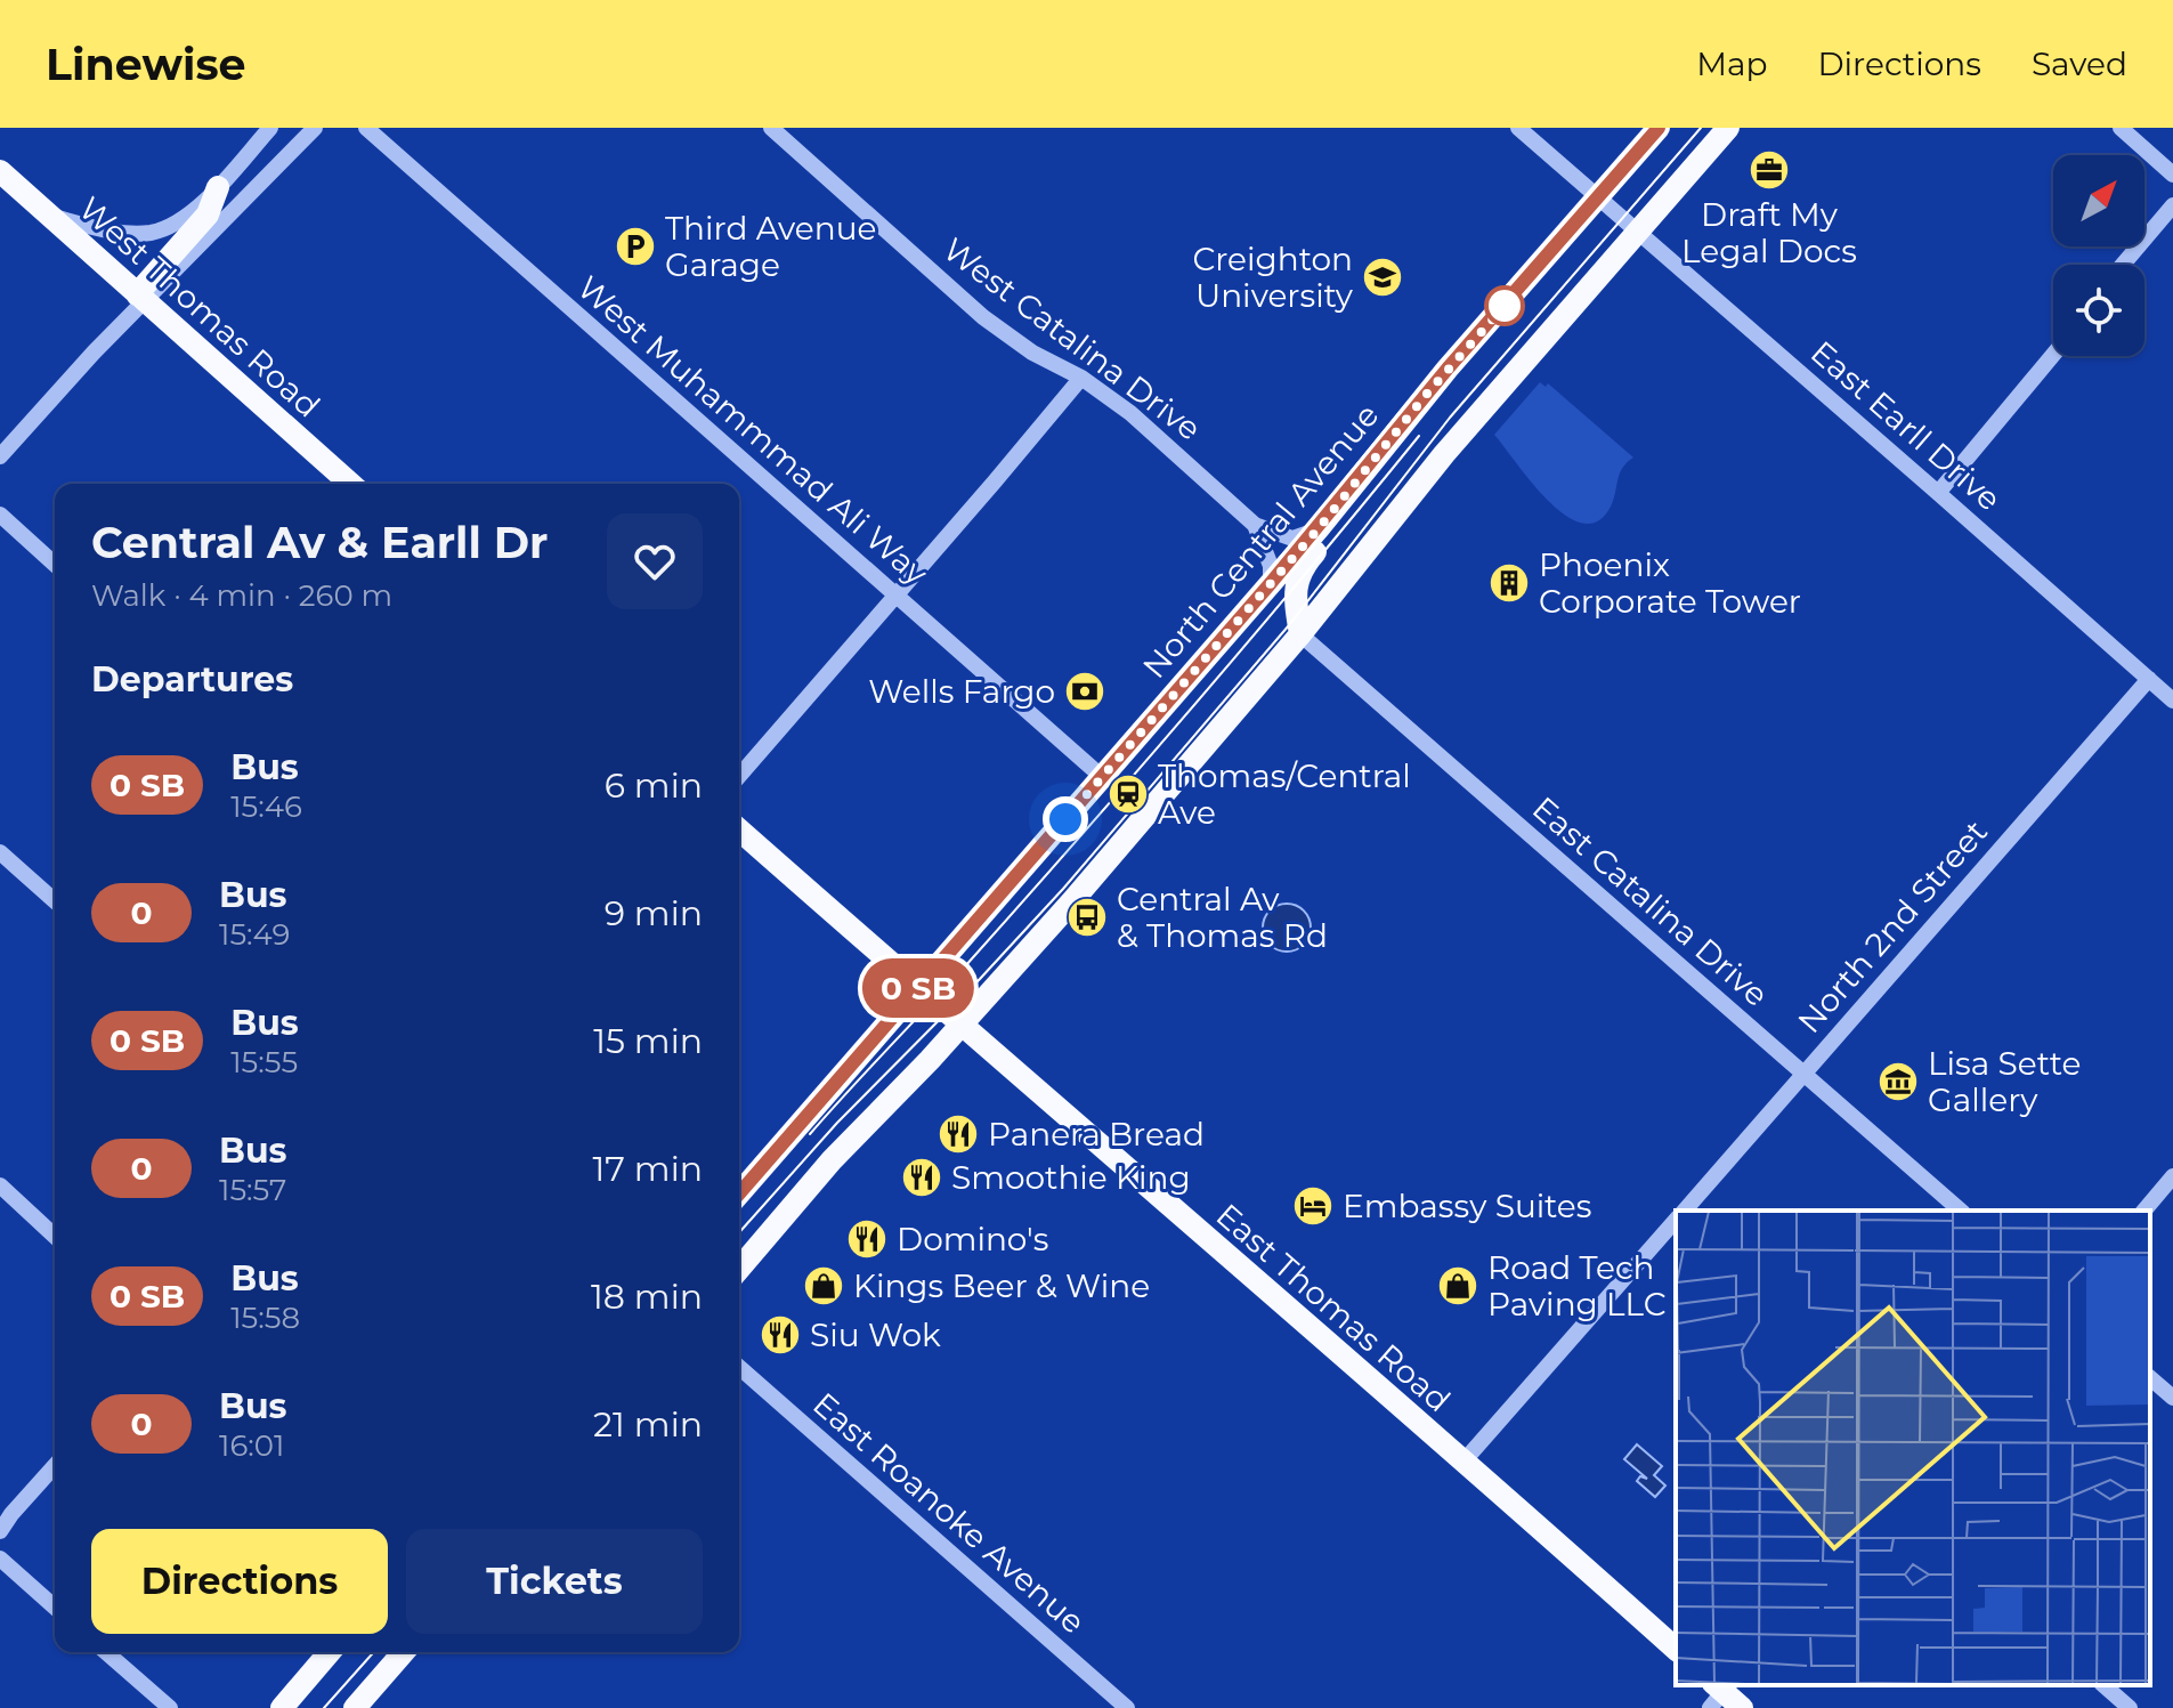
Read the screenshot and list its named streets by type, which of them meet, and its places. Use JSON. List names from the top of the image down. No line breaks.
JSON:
{"streets":{"main road":["West Thomas Road","North Central Avenue","East Thomas Road"],"street":["West Catalina Drive","East Earll Drive","West Muhammmad Ali Way","East Catalina Drive","North 2nd Street","East Roanoke Avenue"]},"crossings":[["West Catalina Drive","North Central Avenue"],["East Earll Drive","North Central Avenue"],["East Earll Drive","North 2nd Street"],["West Muhammmad Ali Way","North Central Avenue"],["East Catalina Drive","North 2nd Street"],["North 2nd Street","East Thomas Road"]],"places":{"office":["Draft My Legal Docs"],"parking":["Third Avenue Garage"],"school or university":["Creighton University"],"building":["Phoenix Corporate Tower"],"bank":["Wells Fargo"],"station":["Thomas/Central Ave"],"bus stop":["Central Av & Thomas Rd"],"museum":["Lisa Sette Gallery"],"restaurant":["Panera Bread","Smoothie King","Domino's","Siu Wok"],"hotel":["Embassy Suites"],"shop":["Kings Beer & Wine","Road Tech Paving LLC"]},"north":"top right","page":{"header":"Linewise","nav":["Map","Directions","Saved"],"on_map":"0 SB","heading":[["Central Av & Earll Dr","Walk · 4 min · 260 m"],"Departures"],"list":[{"mark":"0 SB","name":"Bus","note":"15:46","value":"6 min"},{"mark":"0","name":"Bus","note":"15:49","value":"9 min"},{"mark":"0 SB","name":"Bus","note":"15:55","value":"15 min"},{"mark":"0","name":"Bus","note":"15:57","value":"17 min"},{"mark":"0 SB","name":"Bus","note":"15:58","value":"18 min"},{"mark":"0","name":"Bus","note":"16:01","value":"21 min"}],"buttons":["Directions","Tickets"]}}
